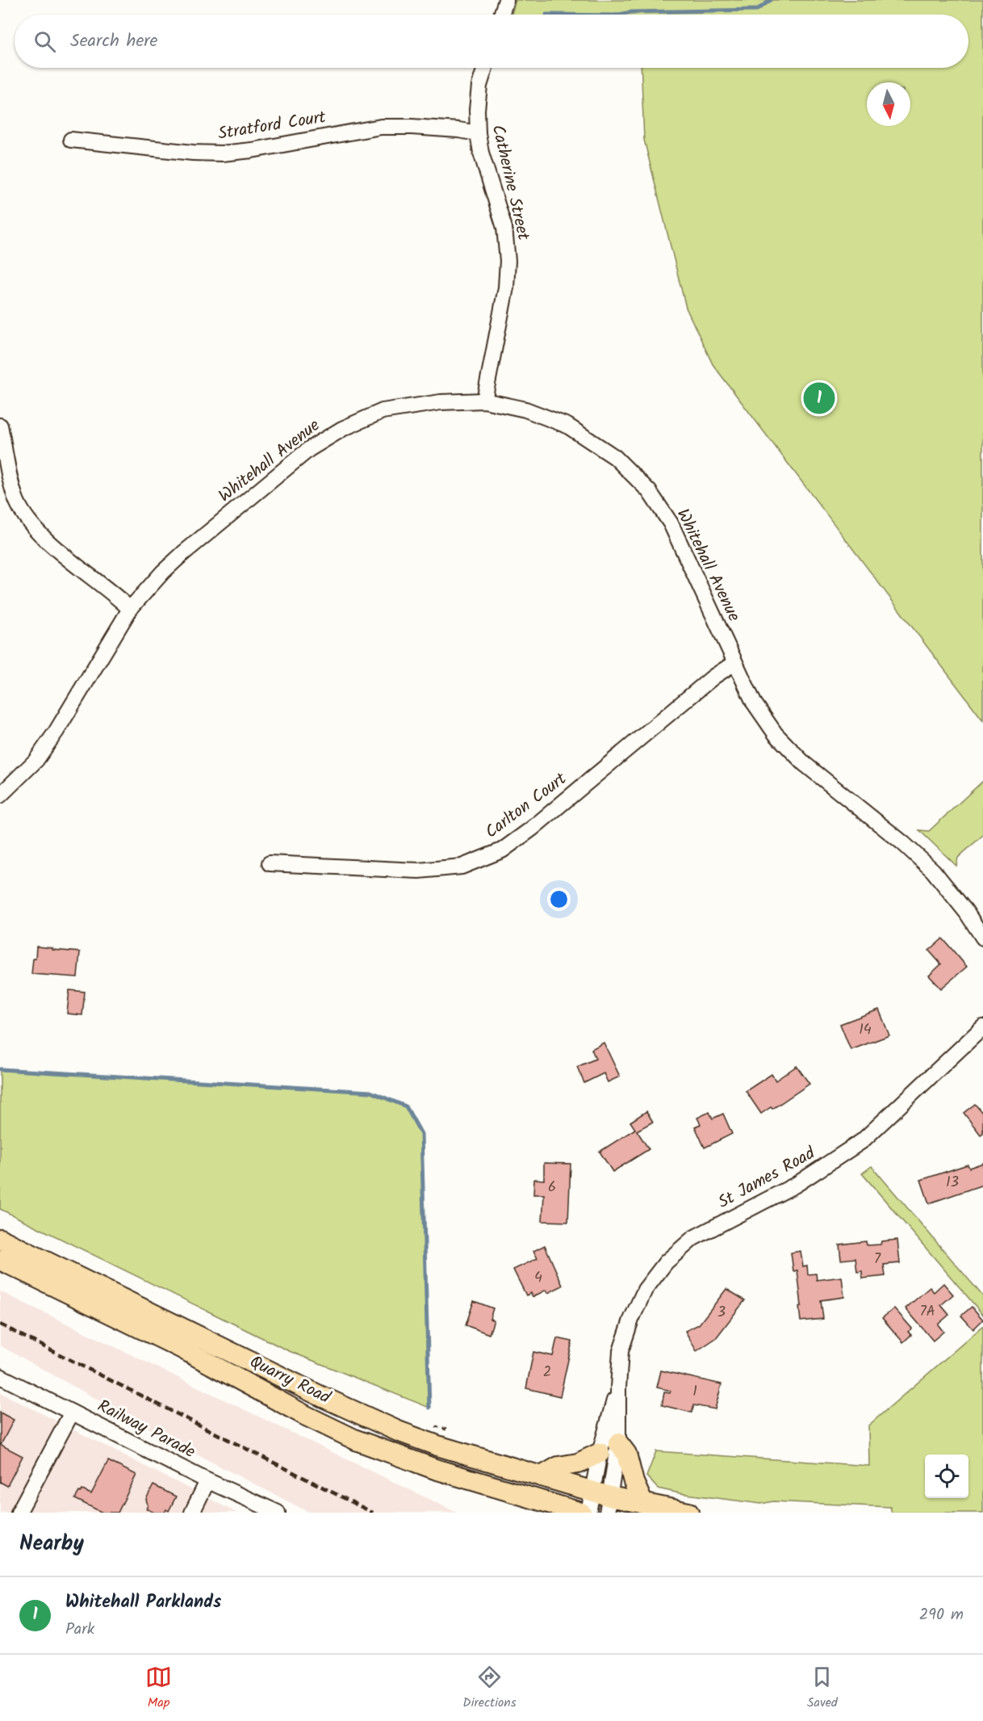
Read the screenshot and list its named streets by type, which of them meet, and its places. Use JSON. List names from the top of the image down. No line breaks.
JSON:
{"streets":{"main road":["Quarry Road"],"street":["Stratford Court","Catherine Street","Whitehall Avenue","Carlton Court","St James Road","Railway Parade"]},"crossings":[["Stratford Court","Catherine Street"],["Catherine Street","Whitehall Avenue"],["Whitehall Avenue","Carlton Court"],["St James Road","Quarry Road"]],"house_numbers":["14","13","6","7","4","7A","3","2","1"],"north":"bottom","page":{"search":"Search here","pins":"1","heading":"Nearby","list":[{"mark":"1","name":"Whitehall Parklands","note":"Park","value":"290 m"}],"nav":["Map","Directions","Saved"]}}
